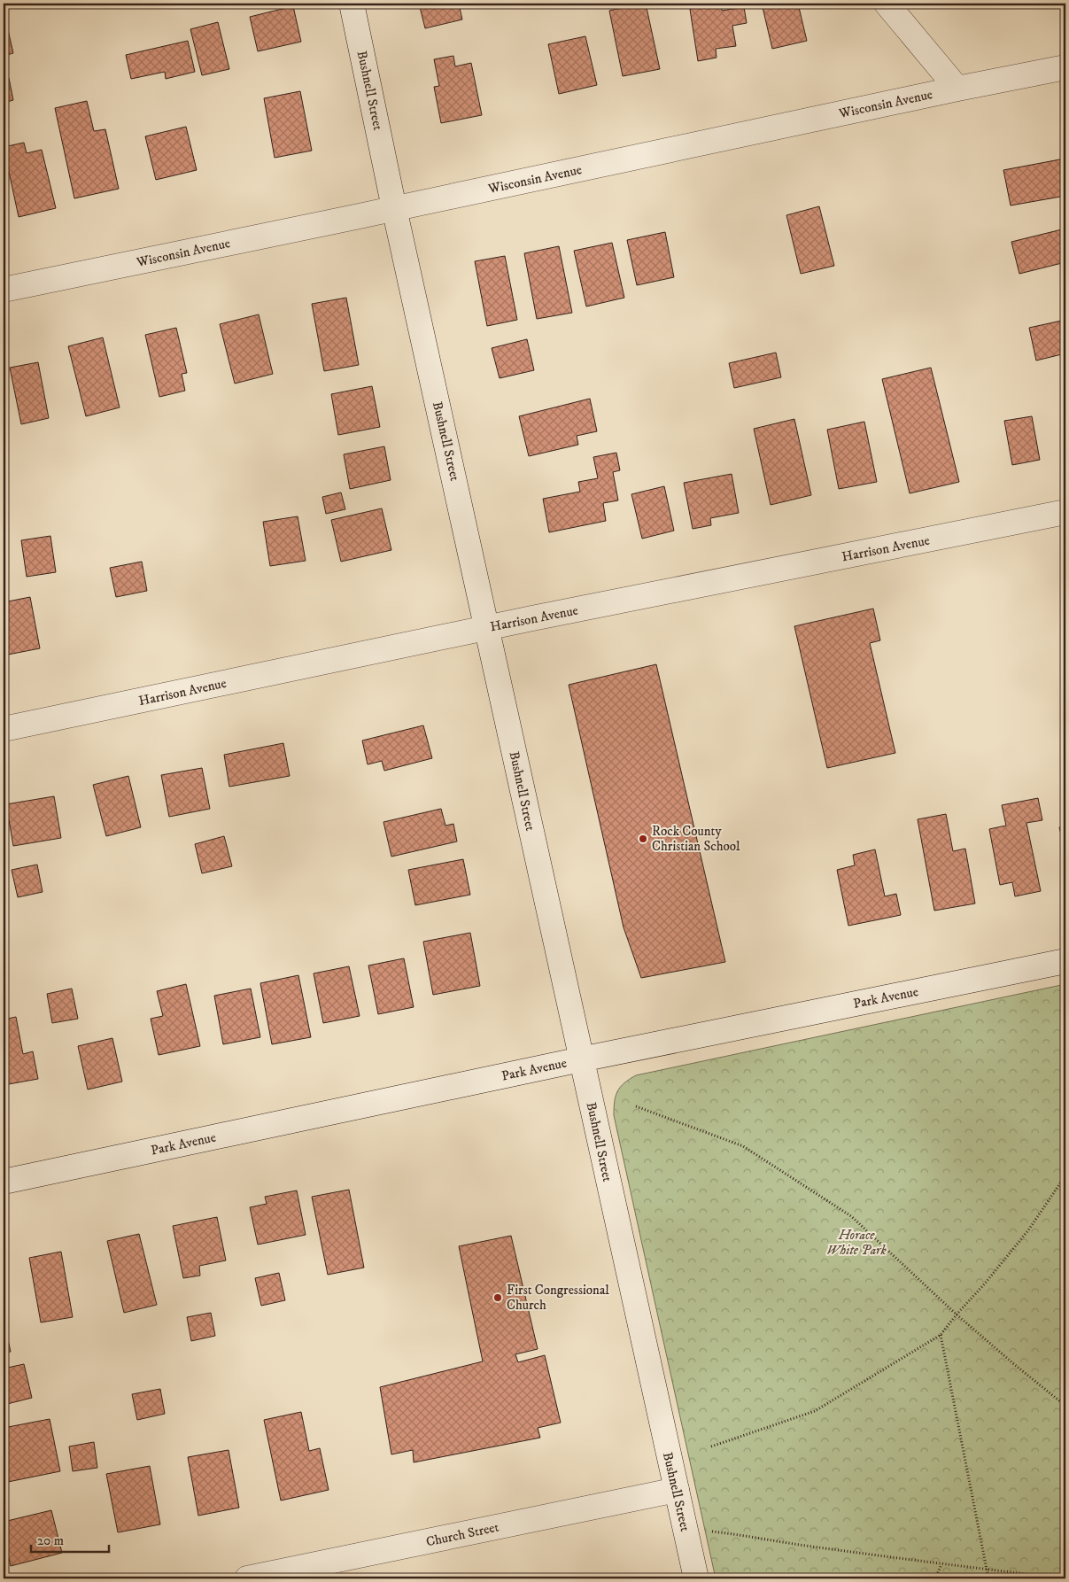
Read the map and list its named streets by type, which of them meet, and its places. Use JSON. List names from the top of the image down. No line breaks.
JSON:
{"streets":{"street":["Bushnell Street","Wisconsin Avenue","Harrison Avenue","Park Avenue","Church Street"]},"crossings":[["Bushnell Street","Wisconsin Avenue"],["Bushnell Street","Harrison Avenue"],["Bushnell Street","Park Avenue"],["Bushnell Street","Church Street"]],"parks":["Horace White Park"],"places":["Rock County Christian School","First Congressional Church"],"scale_bar":"20 m"}
